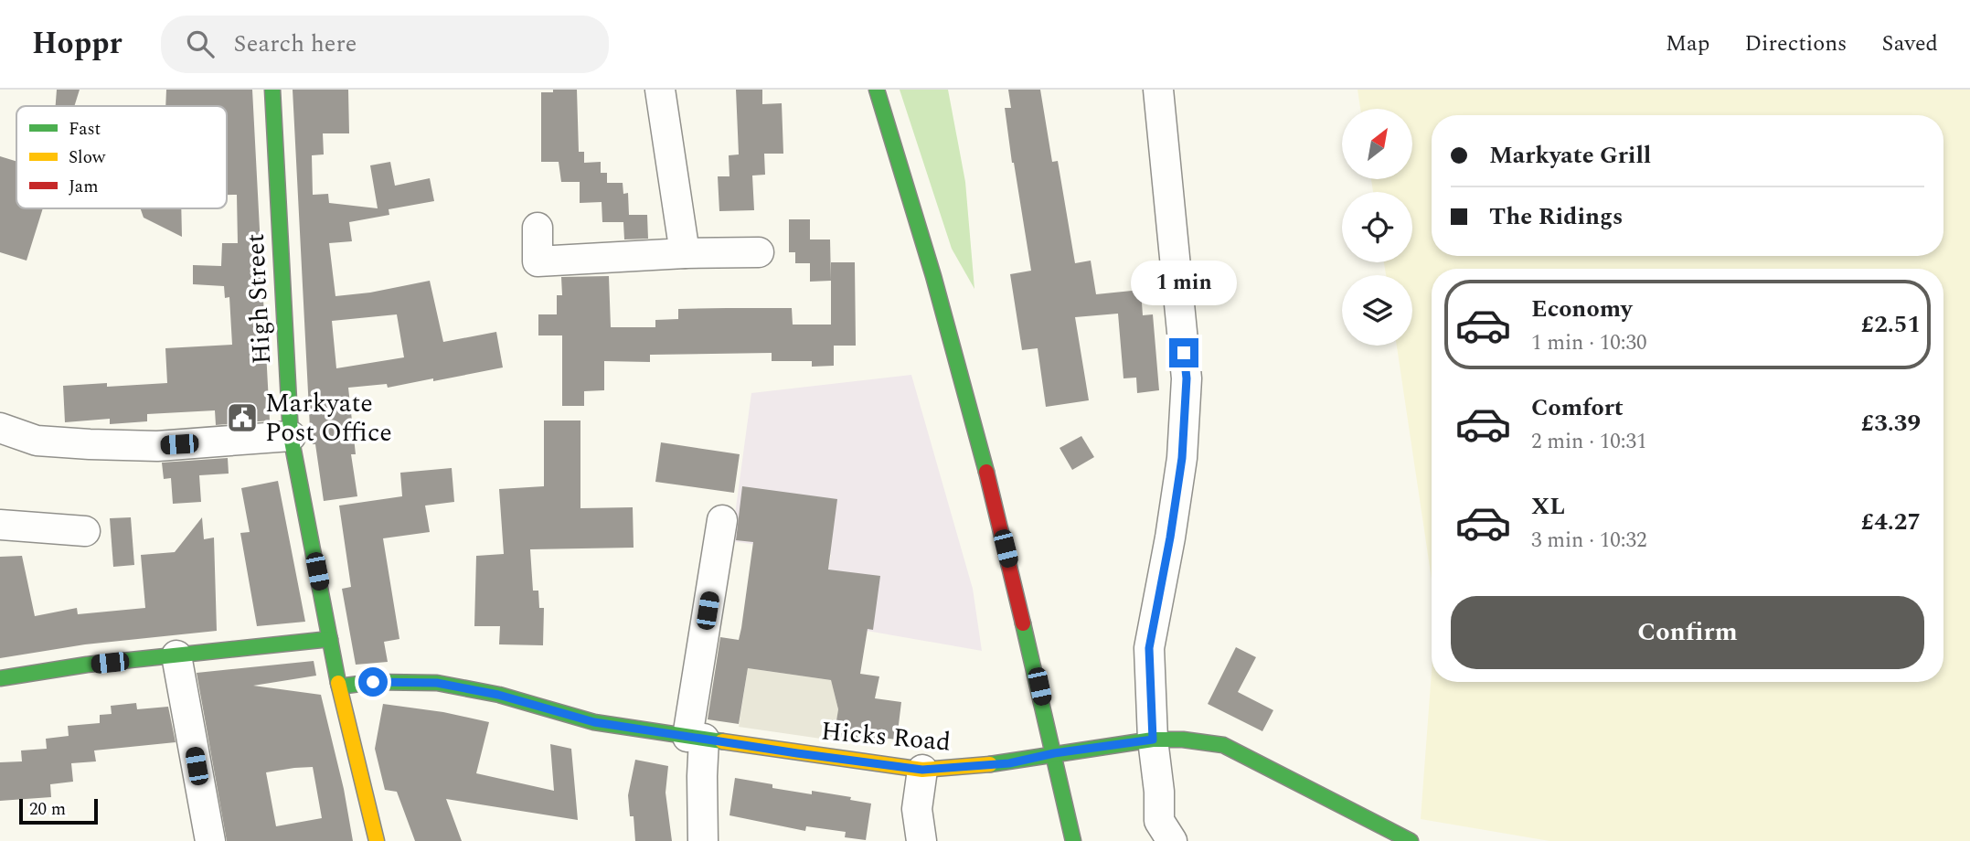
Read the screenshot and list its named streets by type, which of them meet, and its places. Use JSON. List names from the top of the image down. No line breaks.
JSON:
{"streets":{"street":["High Street","Hicks Road"]},"crossings":[["High Street","Hicks Road"]],"places":{"public building":["Markyate Post Office"]},"legend":["Fast","Slow","Jam"],"scale_bar":"20 m","north":"top right","page":{"header":"Hoppr","search":"Search here","nav":["Map","Directions","Saved"],"banner":["Markyate Grill","The Ridings"],"bubble":"1 min","list":[{"name":"Economy","note":"1 min · 10:30","value":"£2.51"},{"name":"Comfort","note":"2 min · 10:31","value":"£3.39"},{"name":"XL","note":"3 min · 10:32","value":"£4.27"}],"buttons":"Confirm","scale":"20 m"}}
